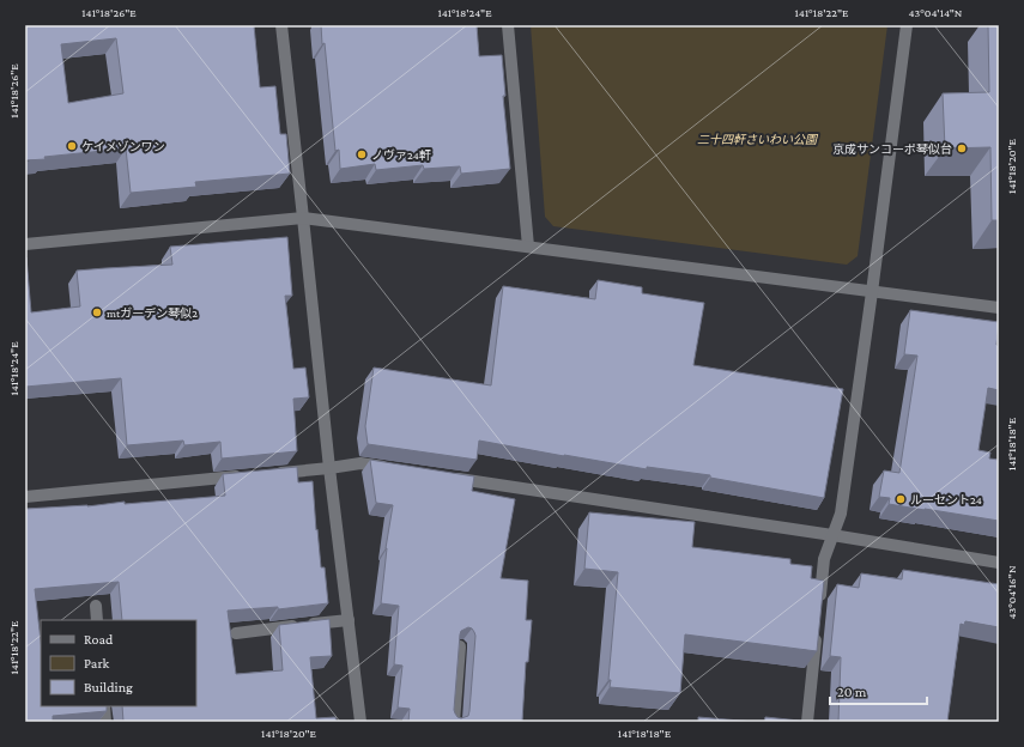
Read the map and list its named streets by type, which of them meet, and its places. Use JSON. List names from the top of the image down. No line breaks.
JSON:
{"parks":["二十四軒さいわい公園"],"places":["ケイメゾンワン","京成サンコーポ琴似台","ノヴァ24軒","mtガーデン琴似2","ルーセント24"],"legend":["Road","Park","Building"],"scale_bar":"20 m","coordinates":["141°18'26\"E","141°18'24\"E","141°18'22\"E","43°04'14\"N","141°18'20\"E","141°18'18\"E","43°04'16\"N"]}
